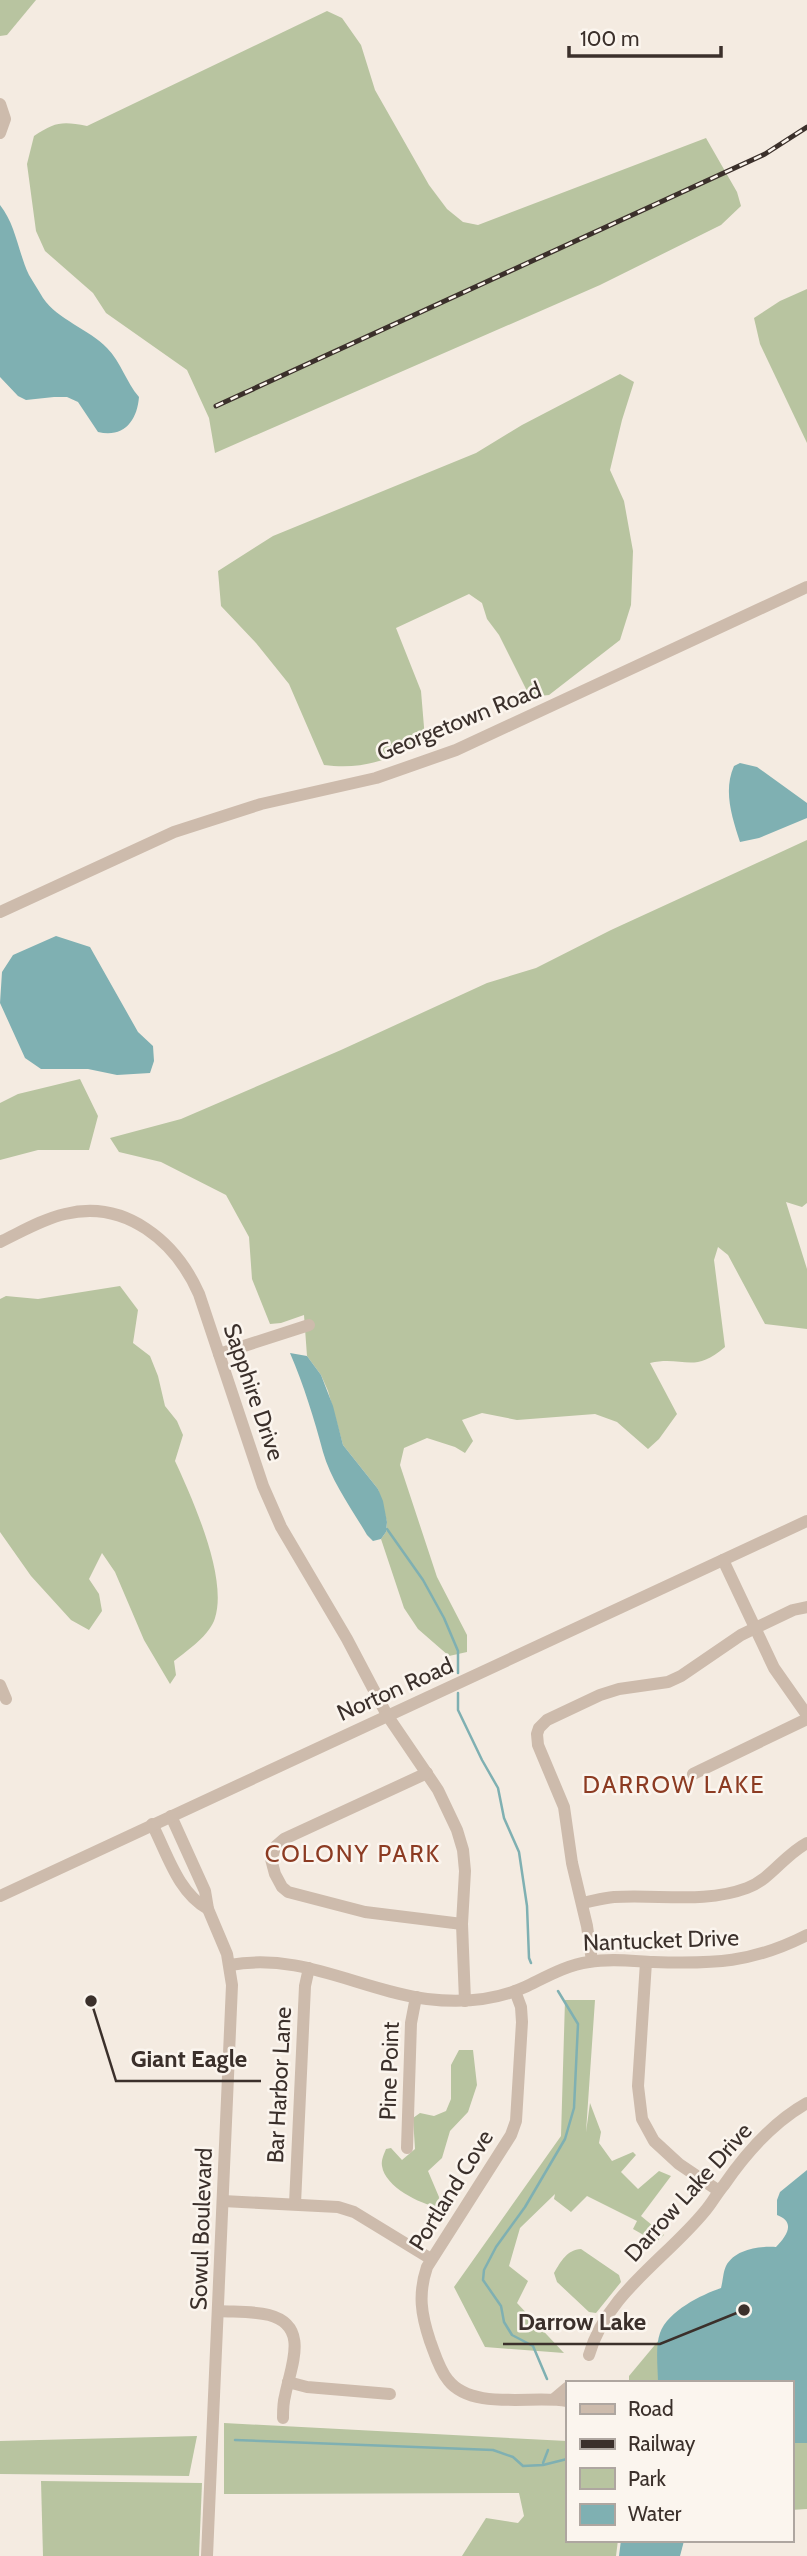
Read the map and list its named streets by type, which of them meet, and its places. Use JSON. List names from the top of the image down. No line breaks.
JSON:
{"streets":{"street":["Georgetown Road","Sapphire Drive","Norton Road","Nantucket Drive","Pine Point","Bar Harbor Lane","Portland Cove","Darrow Lake Drive","Sowul Boulevard"]},"crossings":[["Sapphire Drive","Norton Road"],["Sapphire Drive","Nantucket Drive"],["Norton Road","Sowul Boulevard"],["Nantucket Drive","Pine Point"],["Nantucket Drive","Bar Harbor Lane"],["Nantucket Drive","Portland Cove"],["Nantucket Drive","Sowul Boulevard"]],"districts":["DARROW LAKE","COLONY PARK"],"places":["Giant Eagle","Darrow Lake"],"legend":["Road","Railway","Park","Water"],"scale_bar":"100 m"}
